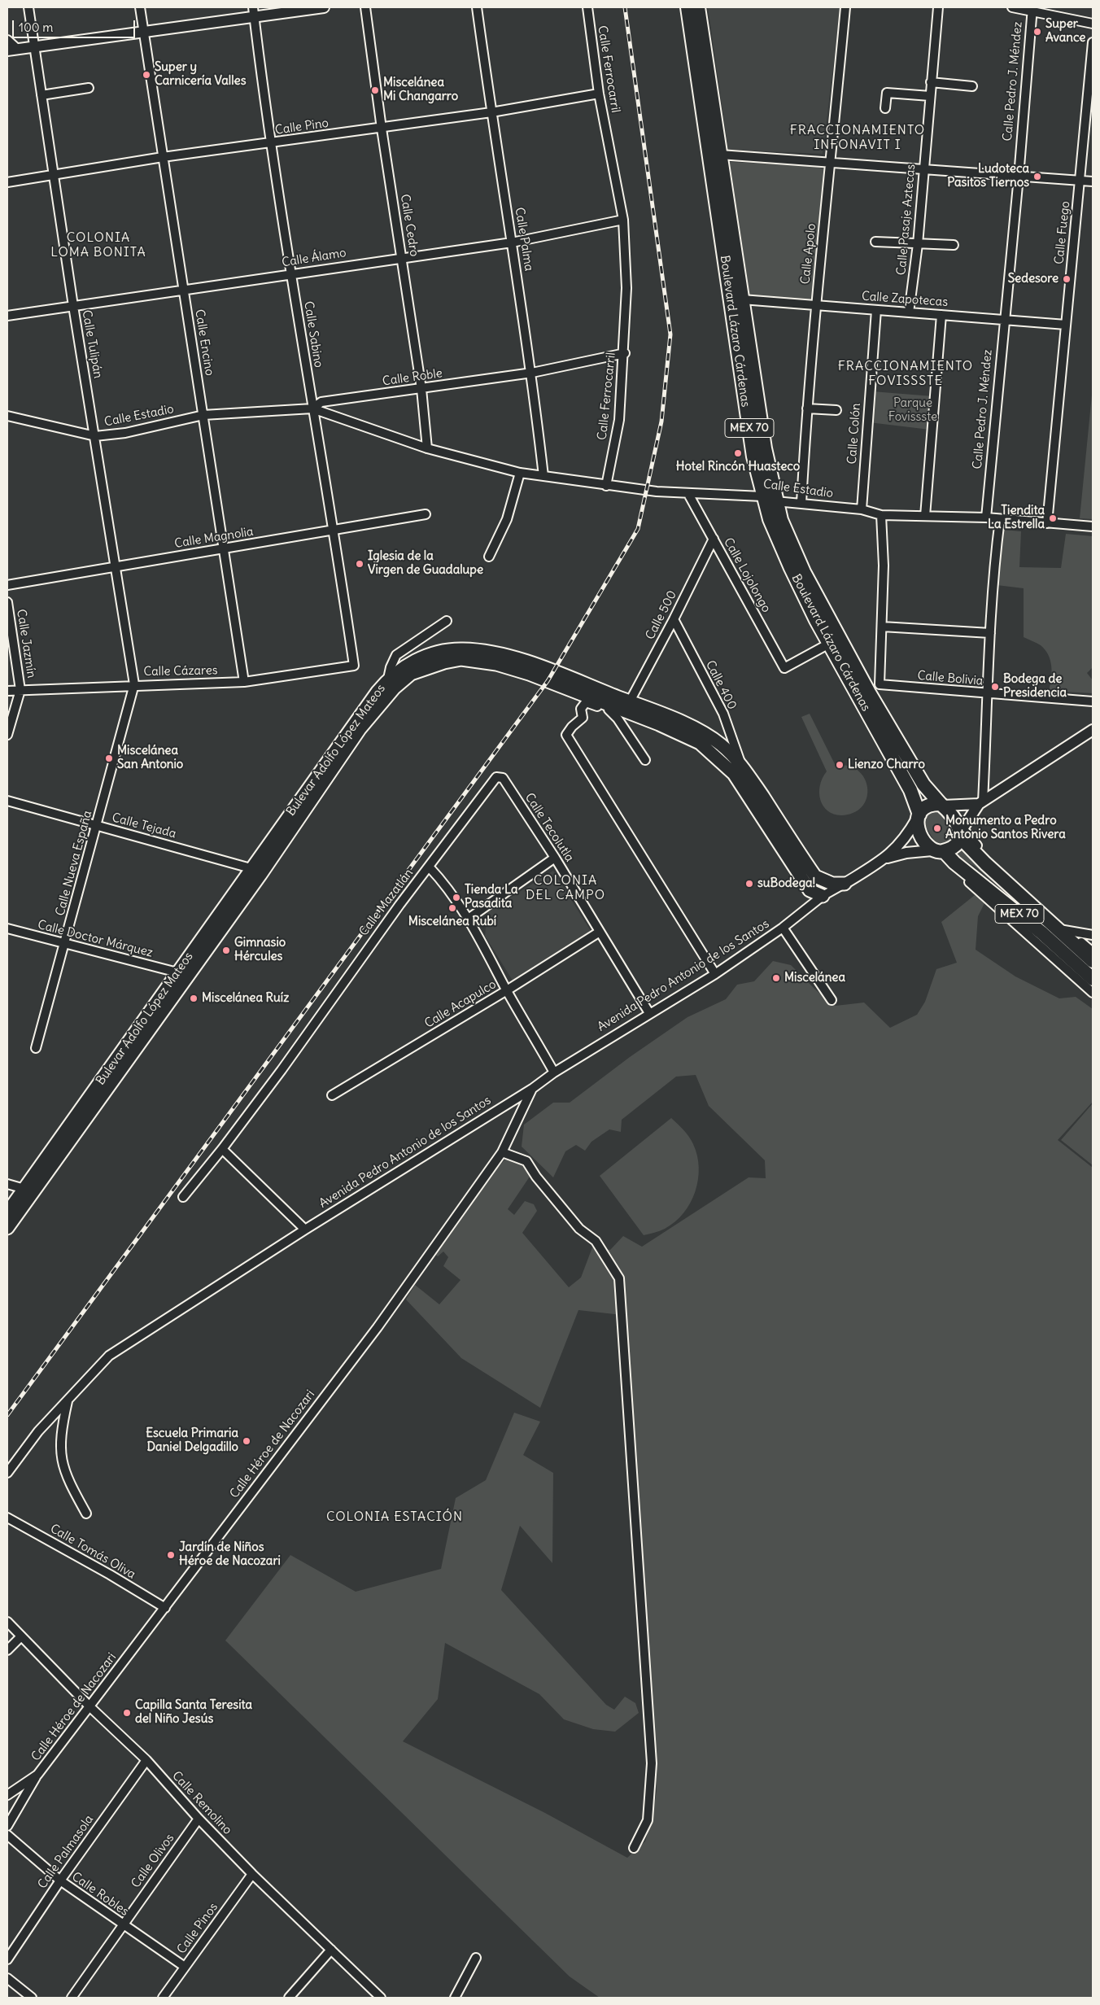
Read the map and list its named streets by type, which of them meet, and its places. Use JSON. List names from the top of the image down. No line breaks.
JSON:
{"streets":{"main road":["Boulevard Lázaro Cárdenas","MEX 70","Bulevar Adolfo López Mateos"],"street":["Calle Ferrocarril","Calle Pedro J. Méndez","Calle Pino","Calle Pasaje Aztecas","Calle Cedro","Calle Fuego","Calle Palma","Calle Apolo","Calle Álamo","Calle Zapotecas","Calle Sabino","Calle Encino","Calle Tulipán","Calle Roble","Calle Estadio","Calle Colón","Calle Magnolia","Calle Lojolongo","Calle 500","Calle Jazmín","Calle Cázares","Calle Bolivia","Calle 400","Calle Tejada","Calle Tecolutla","Calle Nueva España","Calle Mazatlán","Calle Doctor Márquez","Avenida Pedro Antonio de los Santos","Calle Acapulco","Calle Héroe de Nacozari","Calle Tomás Oliva","Calle Remolino","Calle Palmasola","Calle Olivos","Calle Robles","Calle Pinos"]},"crossings":[["Calle Ferrocarril","Calle Pino"],["Calle Ferrocarril","Calle Álamo"],["Calle Ferrocarril","Calle Roble"],["Calle Ferrocarril","Calle Estadio"],["Calle Pedro J. Méndez","Calle Zapotecas"],["Calle Pedro J. Méndez","Calle Estadio"],["Calle Pino","Calle Cedro"],["Calle Pino","Calle Palma"],["Calle Pino","Calle Sabino"],["Calle Pino","Calle Encino"],["Calle Pino","Calle Tulipán"],["Calle Pasaje Aztecas","Calle Zapotecas"],["Calle Cedro","Calle Álamo"],["Calle Cedro","Calle Roble"],["Calle Fuego","Calle Zapotecas"],["Calle Palma","Calle Álamo"],["Calle Palma","Calle Roble"],["Calle Apolo","Calle Zapotecas"],["Calle Apolo","Calle Estadio"],["Calle Álamo","Calle Sabino"],["Calle Álamo","Calle Encino"],["Calle Álamo","Calle Tulipán"],["Calle Zapotecas","Boulevard Lázaro Cárdenas"],["Calle Zapotecas","Calle Colón"],["Boulevard Lázaro Cárdenas","Calle Estadio"],["Boulevard Lázaro Cárdenas","MEX 70"],["Boulevard Lázaro Cárdenas","Calle Lojolongo"],["Boulevard Lázaro Cárdenas","Calle Bolivia"],["Calle Sabino","Calle Roble"],["Calle Sabino","Calle Magnolia"],["Calle Sabino","Calle Cázares"],["Calle Encino","Calle Roble"],["Calle Encino","Calle Estadio"],["Calle Encino","Calle Magnolia"],["Calle Encino","Calle Cázares"],["Calle Tulipán","Calle Estadio"],["Calle Tulipán","Calle Magnolia"],["Calle Tulipán","Calle Cázares"],["Calle Tulipán","Calle Nueva España"],["Calle Roble","Calle Estadio"],["Calle Estadio","Calle Colón"],["Calle Estadio","Calle Lojolongo"],["Calle Lojolongo","Calle 500"],["Calle 500","Calle 400"],["Calle 500","Bulevar Adolfo López Mateos"],["Calle Jazmín","Calle Cázares"],["Calle Cázares","Calle Nueva España"],["Calle 400","Bulevar Adolfo López Mateos"],["Bulevar Adolfo López Mateos","Calle Tejada"],["Bulevar Adolfo López Mateos","Calle Doctor Márquez"],["Bulevar Adolfo López Mateos","Avenida Pedro Antonio de los Santos"],["Calle Tejada","Calle Nueva España"],["Calle Tecolutla","Calle Mazatlán"],["Calle Tecolutla","Avenida Pedro Antonio de los Santos"],["Calle Tecolutla","Calle Acapulco"],["Calle Nueva España","Calle Doctor Márquez"],["Calle Mazatlán","Avenida Pedro Antonio de los Santos"],["Calle Mazatlán","Calle Acapulco"],["Avenida Pedro Antonio de los Santos","Calle Héroe de Nacozari"],["Calle Héroe de Nacozari","Calle Tomás Oliva"],["Calle Héroe de Nacozari","Calle Remolino"],["Calle Remolino","Calle Palmasola"],["Calle Remolino","Calle Olivos"],["Calle Remolino","Calle Pinos"],["Calle Palmasola","Calle Robles"],["Calle Olivos","Calle Robles"],["Calle Robles","Calle Pinos"]],"districts":["FRACCIONAMIENTO INFONAVIT I","COLONIA LOMA BONITA","FRACCIONAMIENTO FOVISSSTE","COLONIA DEL CAMPO","COLONIA ESTACIÓN"],"parks":["Parque Fovissste"],"places":["Super Avance","Super y Carnicería Valles","Miscelánea Mi Changarro","Ludoteca Pasitos Tiernos","Sedesore","Hotel Rincón Huasteco","Tiendita La Estrella","Iglesia de la Virgen de Guadalupe","Bodega de Presidencia","Miscelánea San Antonio","Lienzo Charro","Monumento a Pedro Antonio Santos Rivera","suBodega!","Tienda La Pasadita","Miscelánea Rubí","Gimnasio Hércules","Miscelánea","Miscelánea Ruíz","Escuela Primaria Daniel Delgadillo","Jardín de Niños Héroe de Nacozari","Capilla Santa Teresita del Niño Jesús"],"scale_bar":"100 m"}
